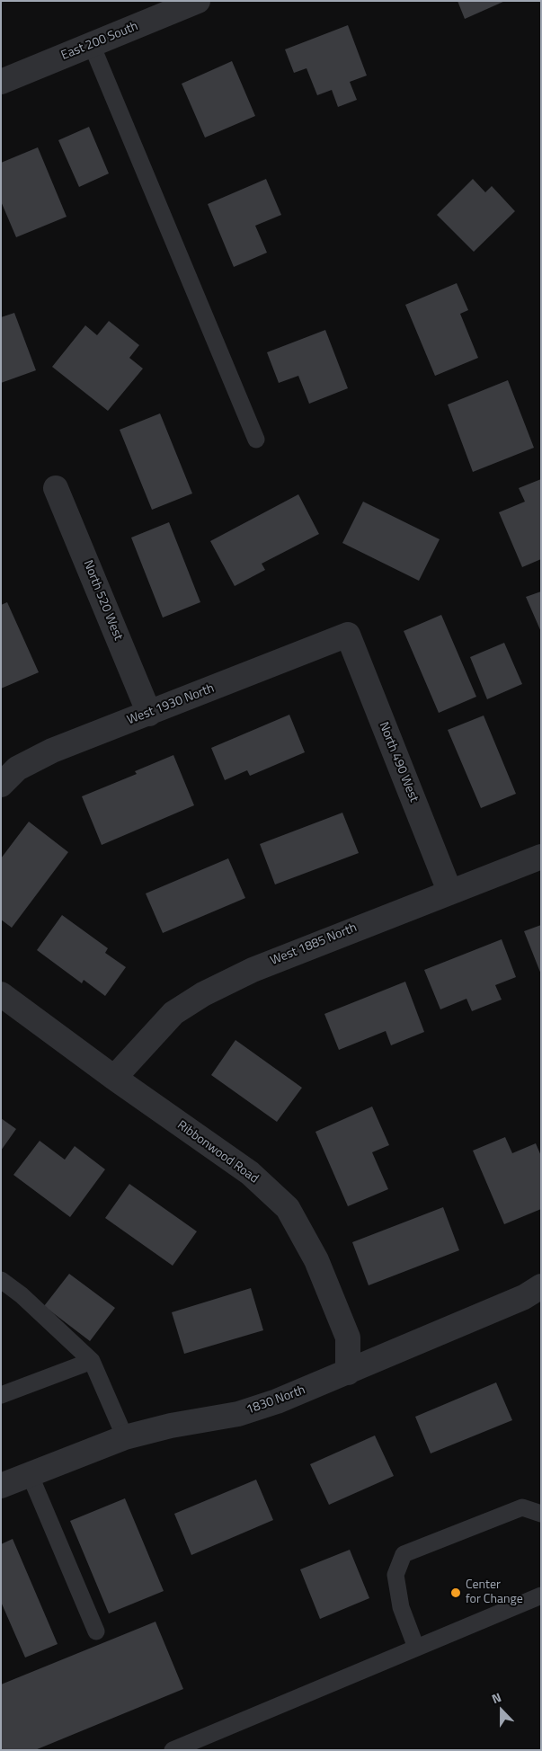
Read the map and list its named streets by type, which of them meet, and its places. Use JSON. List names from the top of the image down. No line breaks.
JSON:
{"streets":{"street":["East 200 South","North 520 West","West 1930 North","North 490 West","West 1885 North","Ribbonwood Road","1830 North"]},"crossings":[["North 520 West","West 1930 North"],["West 1930 North","North 490 West"],["North 490 West","West 1885 North"],["West 1885 North","Ribbonwood Road"],["Ribbonwood Road","1830 North"]],"places":["Center for Change"],"north":"top"}
